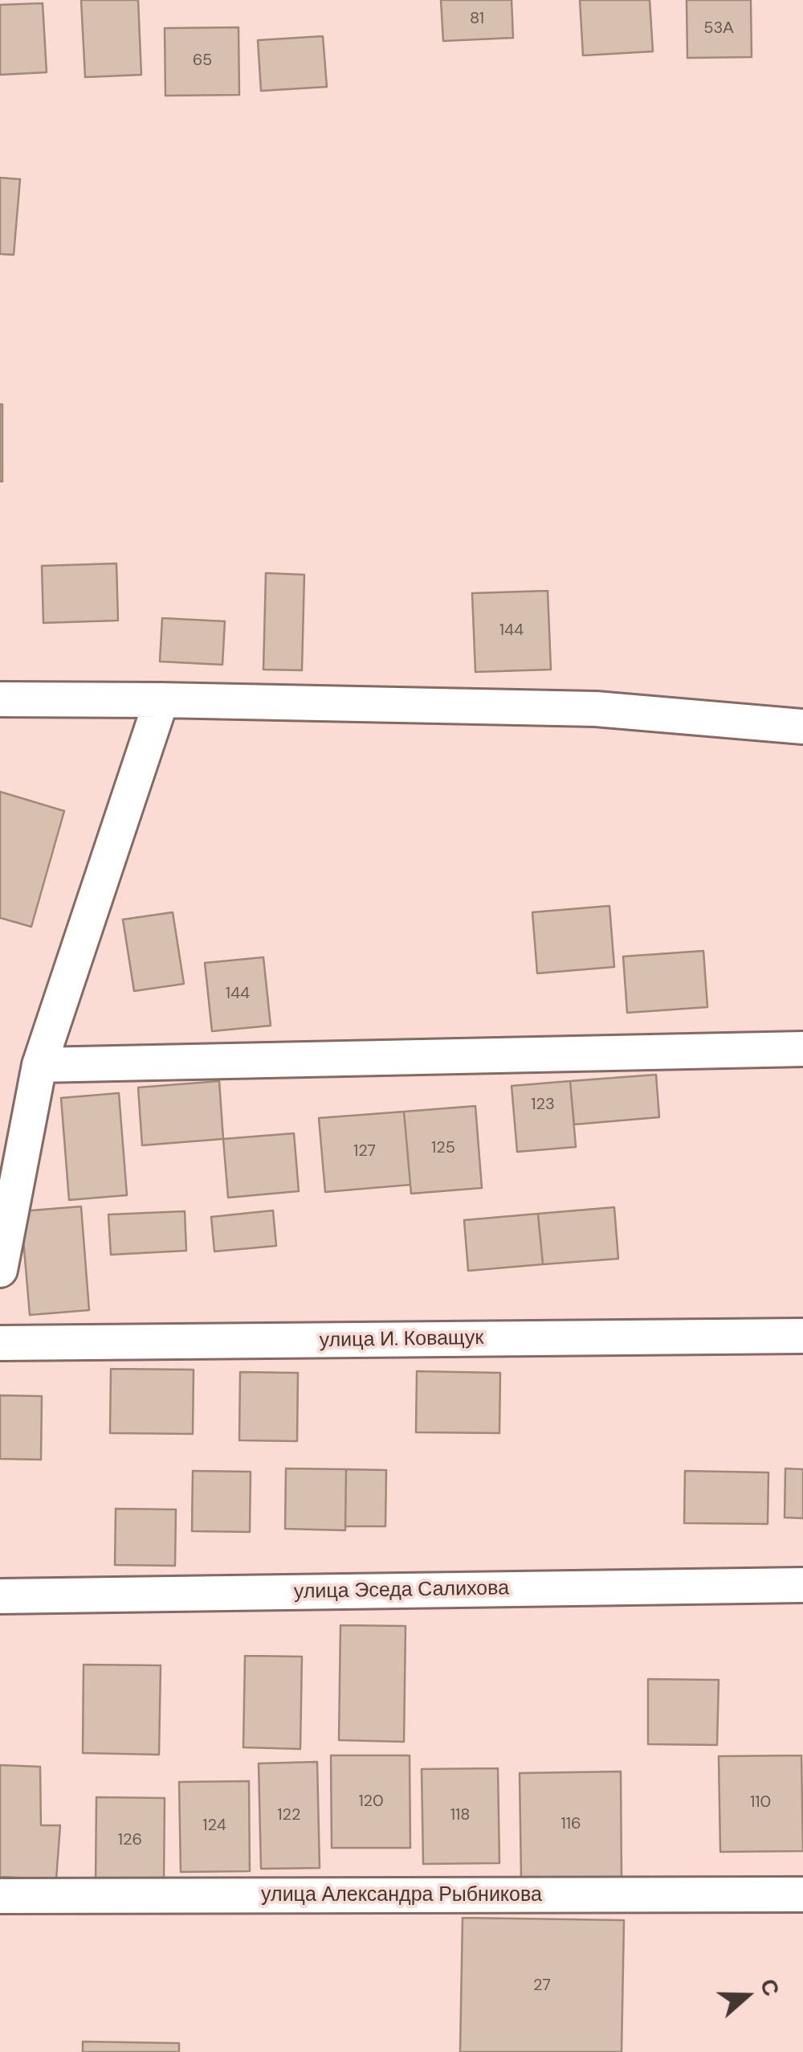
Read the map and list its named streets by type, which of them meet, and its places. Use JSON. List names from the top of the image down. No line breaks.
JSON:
{"streets":{"street":["улица И. Коващук","улица Эседа Салихова","улица Александра Рыбникова"]},"house_numbers":["81","53А","65","144","144","123","125","127","120","110","122","118","116","124","126","27"],"north":"right"}
